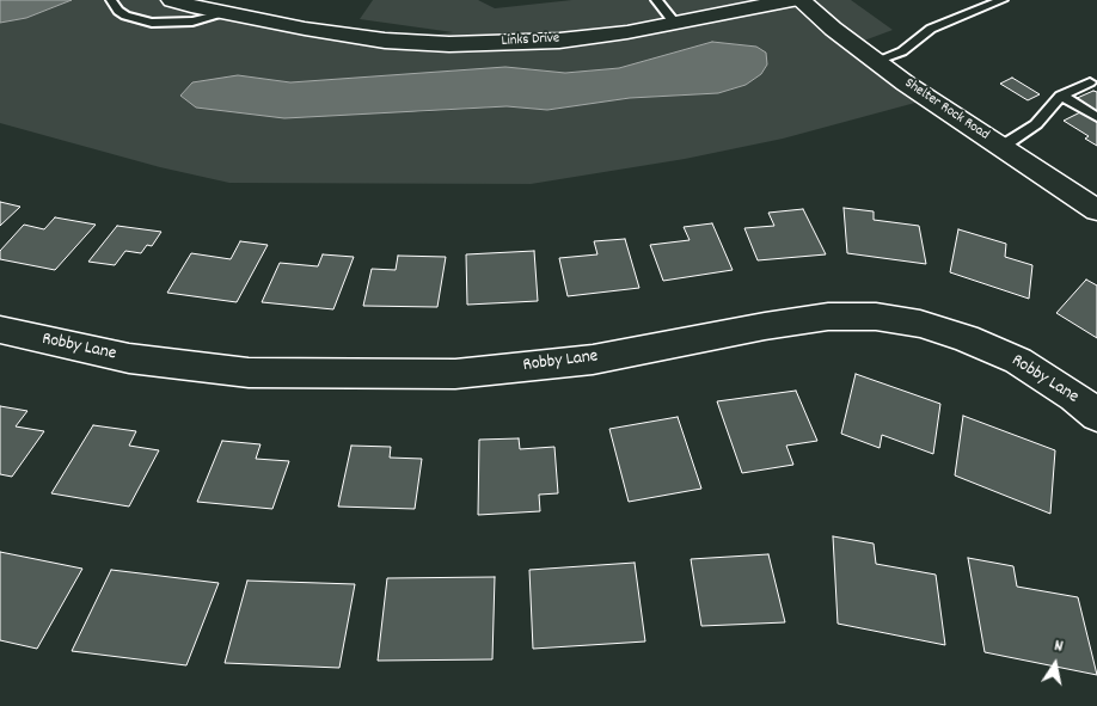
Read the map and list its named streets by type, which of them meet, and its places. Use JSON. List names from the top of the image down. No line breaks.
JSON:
{"streets":{"street":["Links Drive","Shelter Rock Road","Robby Lane"]},"north":"top"}
